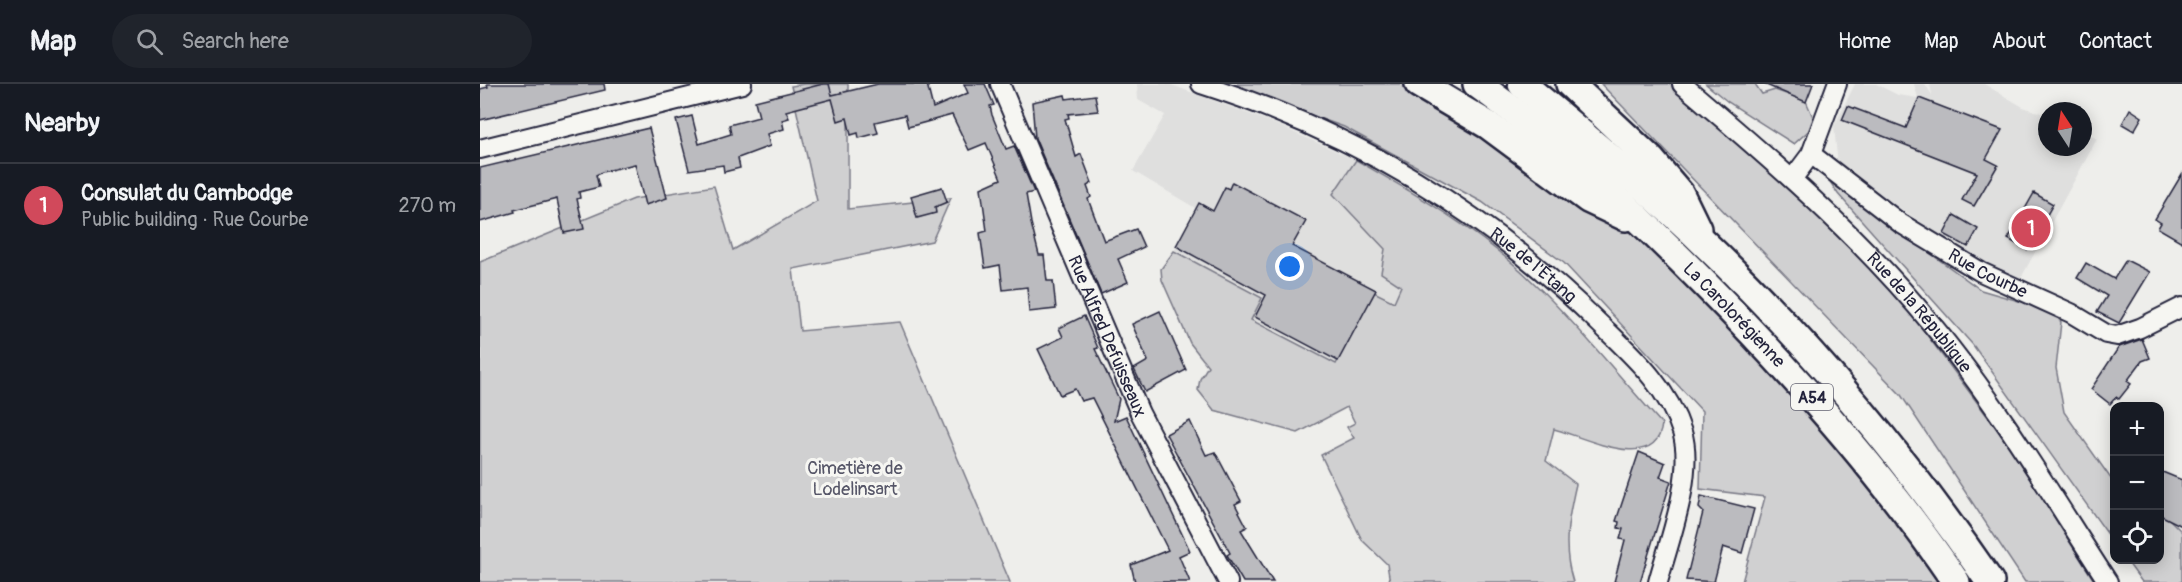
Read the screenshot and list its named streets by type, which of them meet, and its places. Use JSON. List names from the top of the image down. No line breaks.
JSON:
{"streets":{"highway":["La Carolorégienne","A54"],"street":["Rue de l'Étang","Rue Courbe","Rue de la République","Rue Alfred Defuisseaux"]},"parks":["Cimetière de Lodelinsart"],"north":"top","page":{"header":"Map","search":"Search here","nav":["Home","Map","About","Contact"],"heading":"Nearby","list":[{"mark":"1","name":"Consulat du Cambodge","note":"Public building · Rue Courbe","value":"270 m"}],"pins":"1","map_buttons":["+","−"]}}
